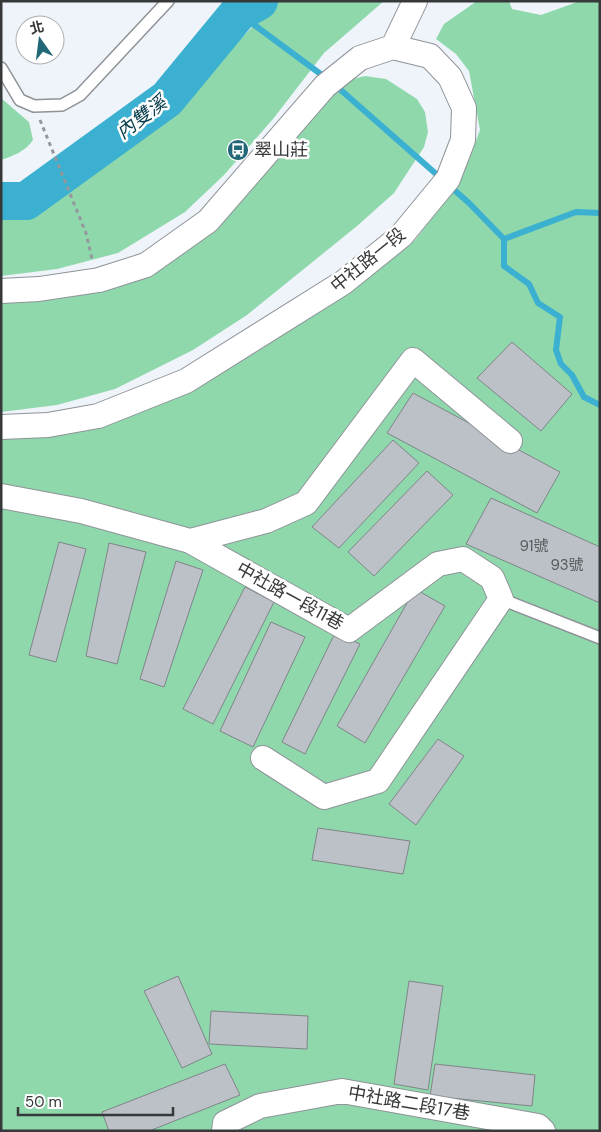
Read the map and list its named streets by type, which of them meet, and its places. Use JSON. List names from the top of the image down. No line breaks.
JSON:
{"streets":{"street":["中社路一段","中社路一段11巷","中社路二段17巷"]},"water":["內雙溪"],"places":{"bus stop":["翠山莊"]},"house_numbers":["91號","93號"],"scale_bar":"50 m","north":"top"}
